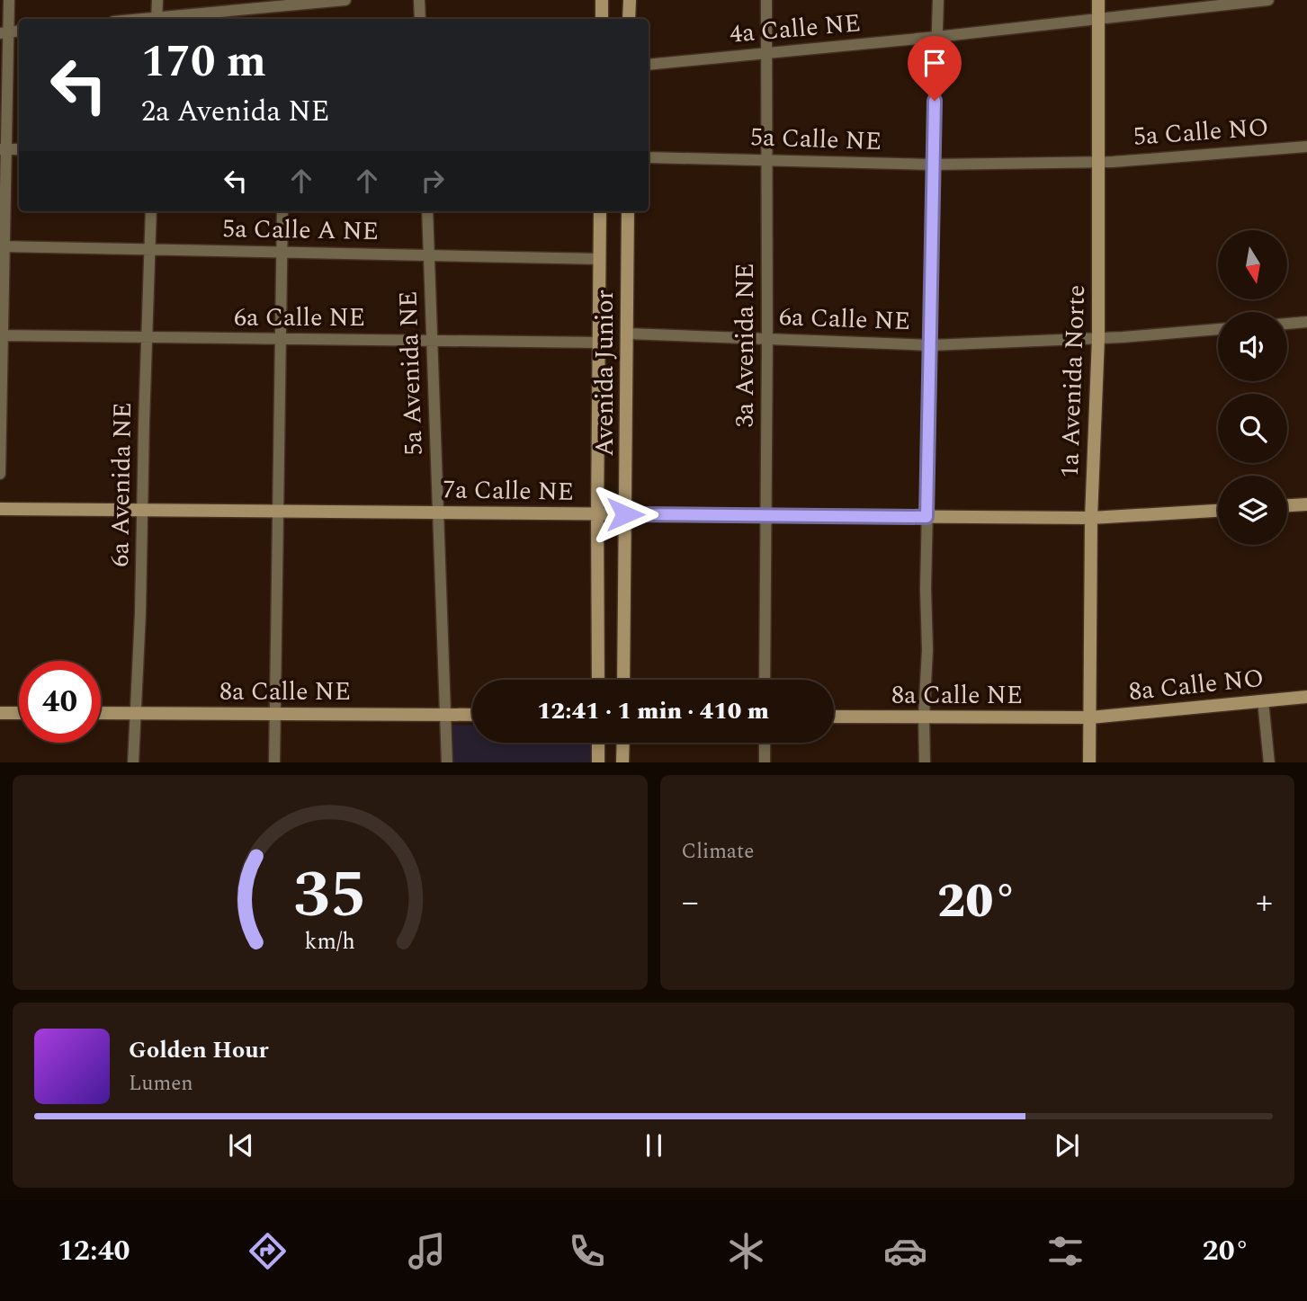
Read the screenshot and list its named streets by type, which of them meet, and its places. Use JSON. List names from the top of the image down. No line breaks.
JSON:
{"streets":{"street":["4a Calle NE","5a Calle NO","5a Calle NE","5a Calle A NE","6a Calle NE","3a Avenida NE","5a Avenida NE","Avenida Junior","1a Avenida Norte","6a Avenida NE","7a Calle NE","8a Calle NO","8a Calle NE"]},"crossings":[["4a Calle NE","3a Avenida NE"],["4a Calle NE","1a Avenida Norte"],["5a Calle NO","5a Calle NE"],["5a Calle NO","1a Avenida Norte"],["5a Calle NE","3a Avenida NE"],["5a Calle NE","1a Avenida Norte"],["5a Calle A NE","5a Avenida NE"],["5a Calle A NE","Avenida Junior"],["5a Calle A NE","6a Avenida NE"],["6a Calle NE","3a Avenida NE"],["6a Calle NE","5a Avenida NE"],["6a Calle NE","Avenida Junior"],["6a Calle NE","1a Avenida Norte"],["6a Calle NE","6a Avenida NE"],["3a Avenida NE","7a Calle NE"],["5a Avenida NE","7a Calle NE"],["5a Avenida NE","8a Calle NE"],["Avenida Junior","7a Calle NE"],["1a Avenida Norte","7a Calle NE"],["1a Avenida Norte","8a Calle NO"],["1a Avenida Norte","8a Calle NE"],["6a Avenida NE","7a Calle NE"],["6a Avenida NE","8a Calle NE"],["8a Calle NO","8a Calle NE"]],"north":"bottom","page":{"turn":["170 m","2a Avenida NE"],"limit":"40","trip":"12:41 · 1 min · 410 m","tile":"Climate","heat":["−","20°","+"],"song":["Golden Hour","Lumen"],"tabs":["12:40","20°"],"gauge":["35","km/h"]}}
